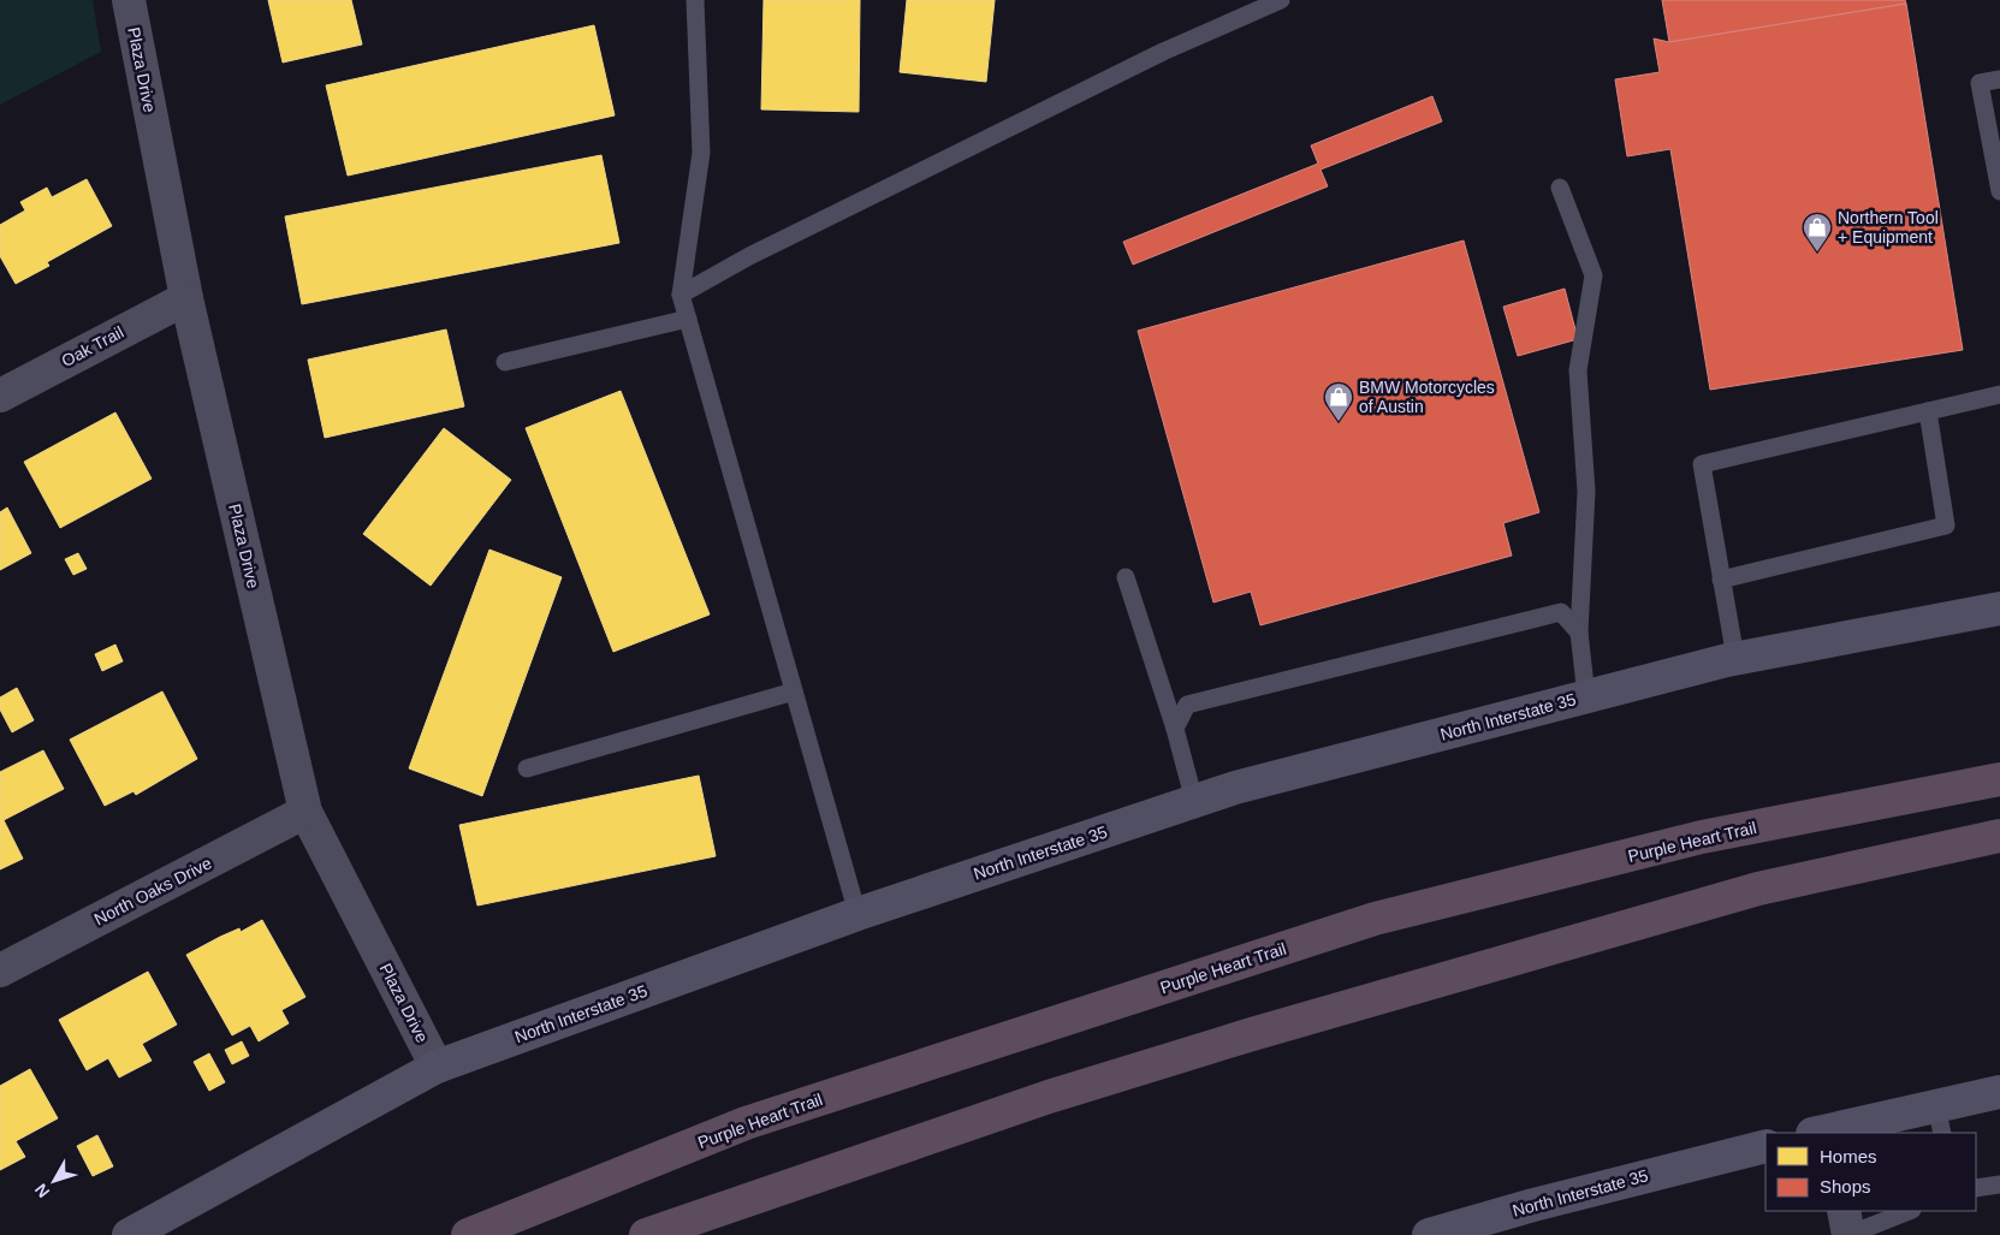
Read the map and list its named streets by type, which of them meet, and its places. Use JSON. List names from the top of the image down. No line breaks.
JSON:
{"streets":{"highway":["Purple Heart Trail"],"main road":["North Interstate 35"],"street":["Plaza Drive","Oak Trail","North Oaks Drive"]},"crossings":[["Plaza Drive","Oak Trail"],["Plaza Drive","North Interstate 35"],["Plaza Drive","North Oaks Drive"]],"places":{"shop":["Northern Tool + Equipment","BMW Motorcycles of Austin"]},"legend":["Homes","Shops"],"north":"bottom left"}
